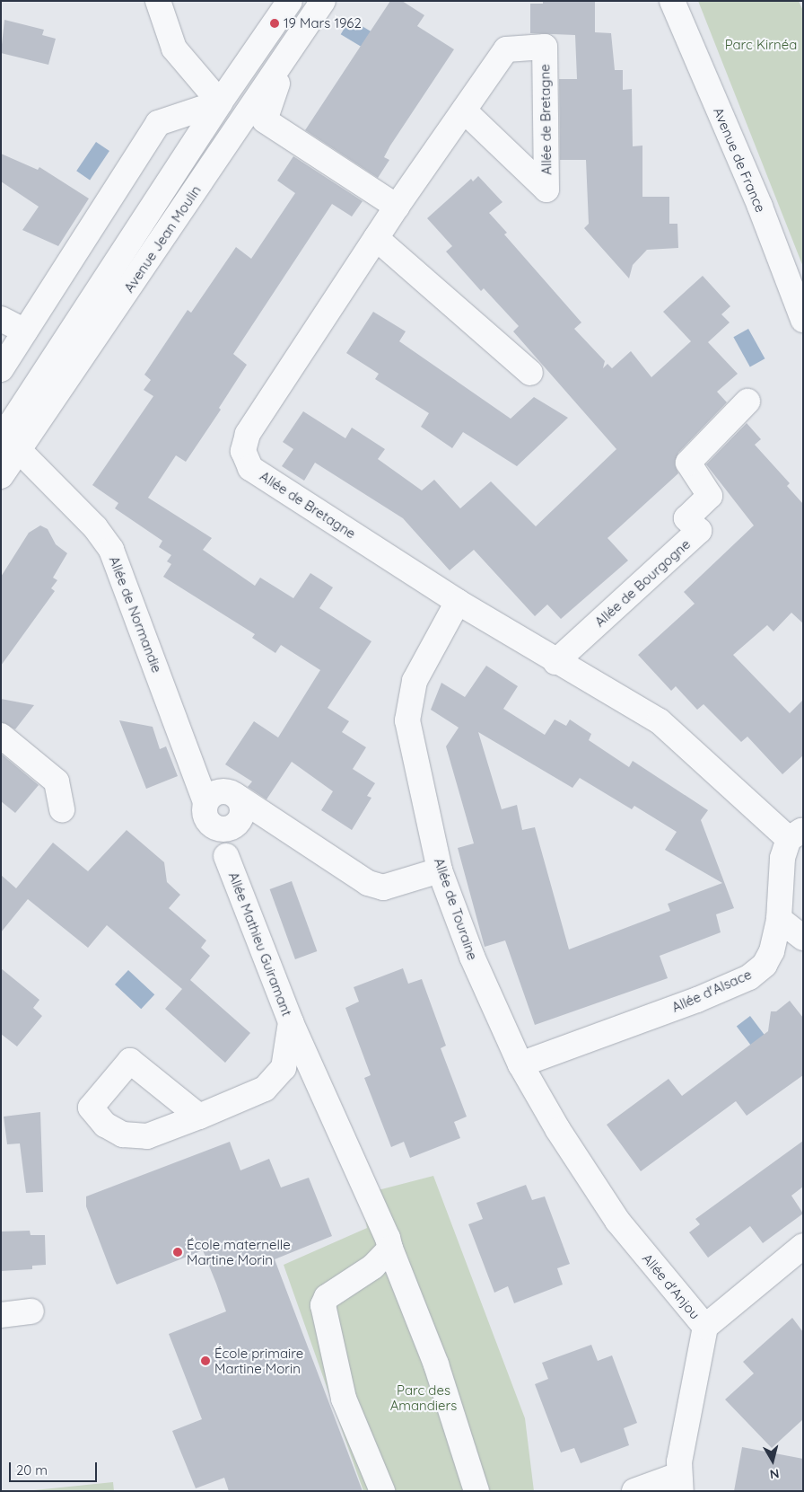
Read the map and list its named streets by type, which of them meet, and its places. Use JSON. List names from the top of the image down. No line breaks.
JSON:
{"streets":{"street":["Allée de Bretagne","Avenue de France","Avenue Jean Moulin","Allée de Bourgogne","Allée de Normandie","Allée de Touraine","Allée Mathieu Guiramant","Allée d'Alsace","Allée d'Anjou"]},"crossings":[["Allée de Bretagne","Allée de Touraine"],["Avenue Jean Moulin","Allée de Normandie"],["Allée de Normandie","Allée de Touraine"],["Allée de Normandie","Allée Mathieu Guiramant"],["Allée de Touraine","Allée d'Alsace"],["Allée de Touraine","Allée d'Anjou"]],"parks":["Parc Kirnéa","Parc des Amandiers"],"places":["19 Mars 1962","École maternelle Martine Morin","École primaire Martine Morin"],"scale_bar":"20 m","north":"bottom"}
